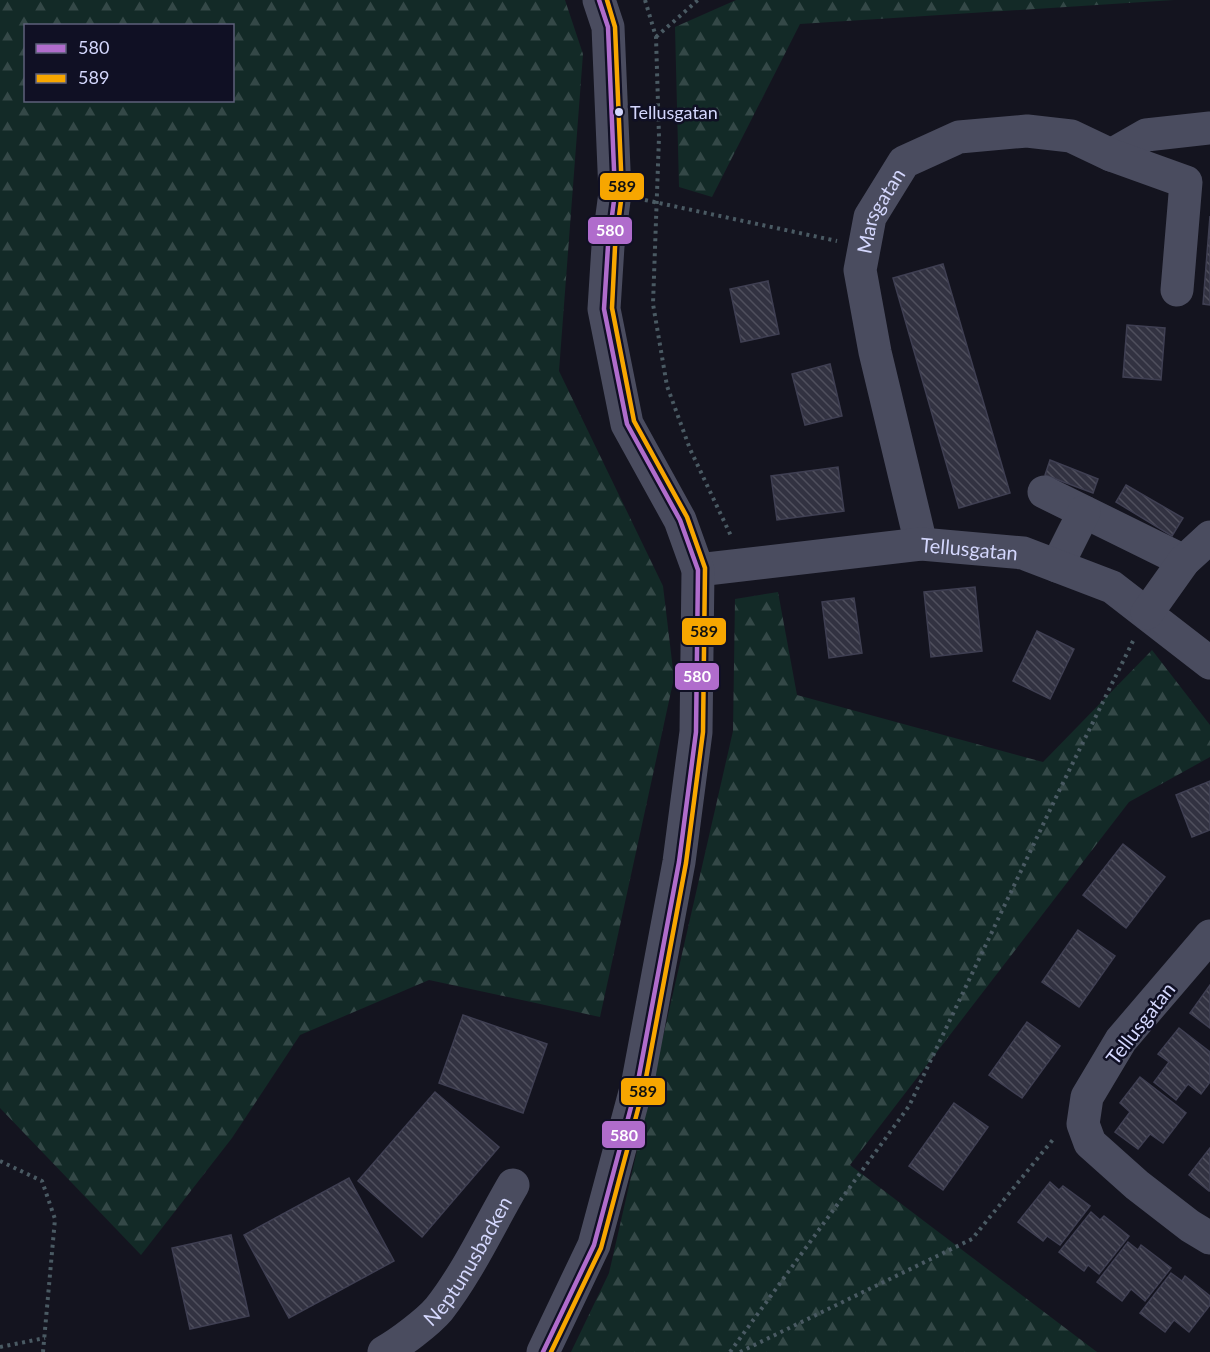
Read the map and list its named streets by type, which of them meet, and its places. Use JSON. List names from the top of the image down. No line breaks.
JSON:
{"streets":{"street":["Marsgatan","Tellusgatan","Neptunusbacken"]},"crossings":[["Marsgatan","Tellusgatan"]],"places":["Tellusgatan"],"lines":["transit line 580","transit line 589"],"legend":["580","589"]}
